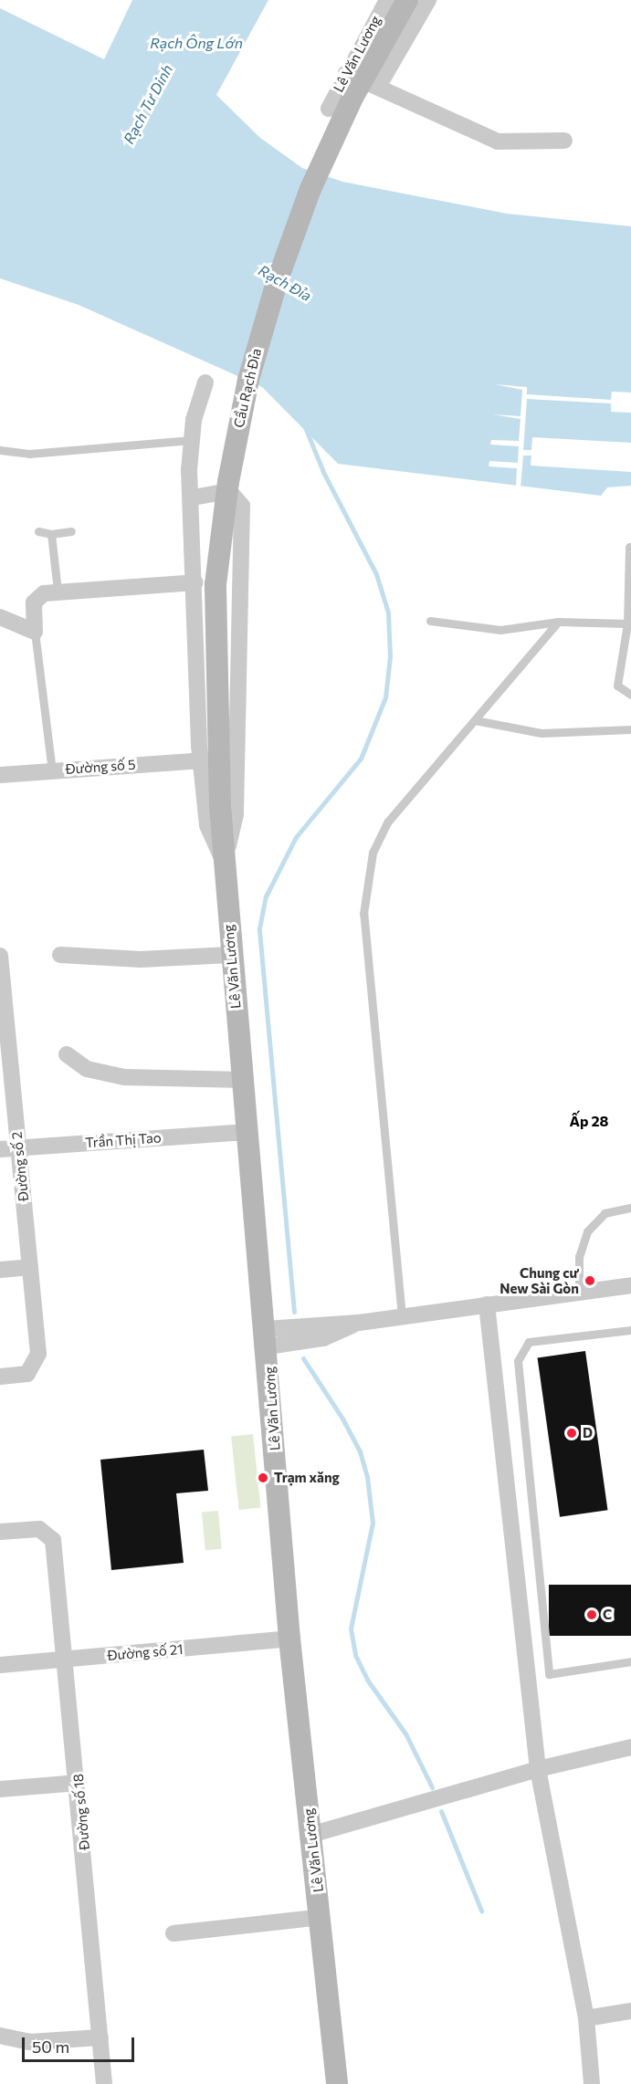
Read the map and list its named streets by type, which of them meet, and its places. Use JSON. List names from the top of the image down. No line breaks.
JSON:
{"streets":{"main road":["Lê Văn Lương","Cầu Rạch Đỉa"],"street":["Đường số 5","Trần Thị Tao","Đường số 2","Đường số 21","Đường số 18"]},"crossings":[["Lê Văn Lương","Cầu Rạch Đỉa"],["Lê Văn Lương","Đường số 5"],["Lê Văn Lương","Trần Thị Tao"],["Lê Văn Lương","Đường số 21"],["Trần Thị Tao","Đường số 2"],["Đường số 21","Đường số 18"]],"districts":["Ấp 28"],"water":["Rạch Ông Lớn","Rạch Tư Dinh","Rạch Đỉa"],"places":["Chung cư New Sài Gòn","D","Trạm xăng","C"],"scale_bar":"50 m"}
